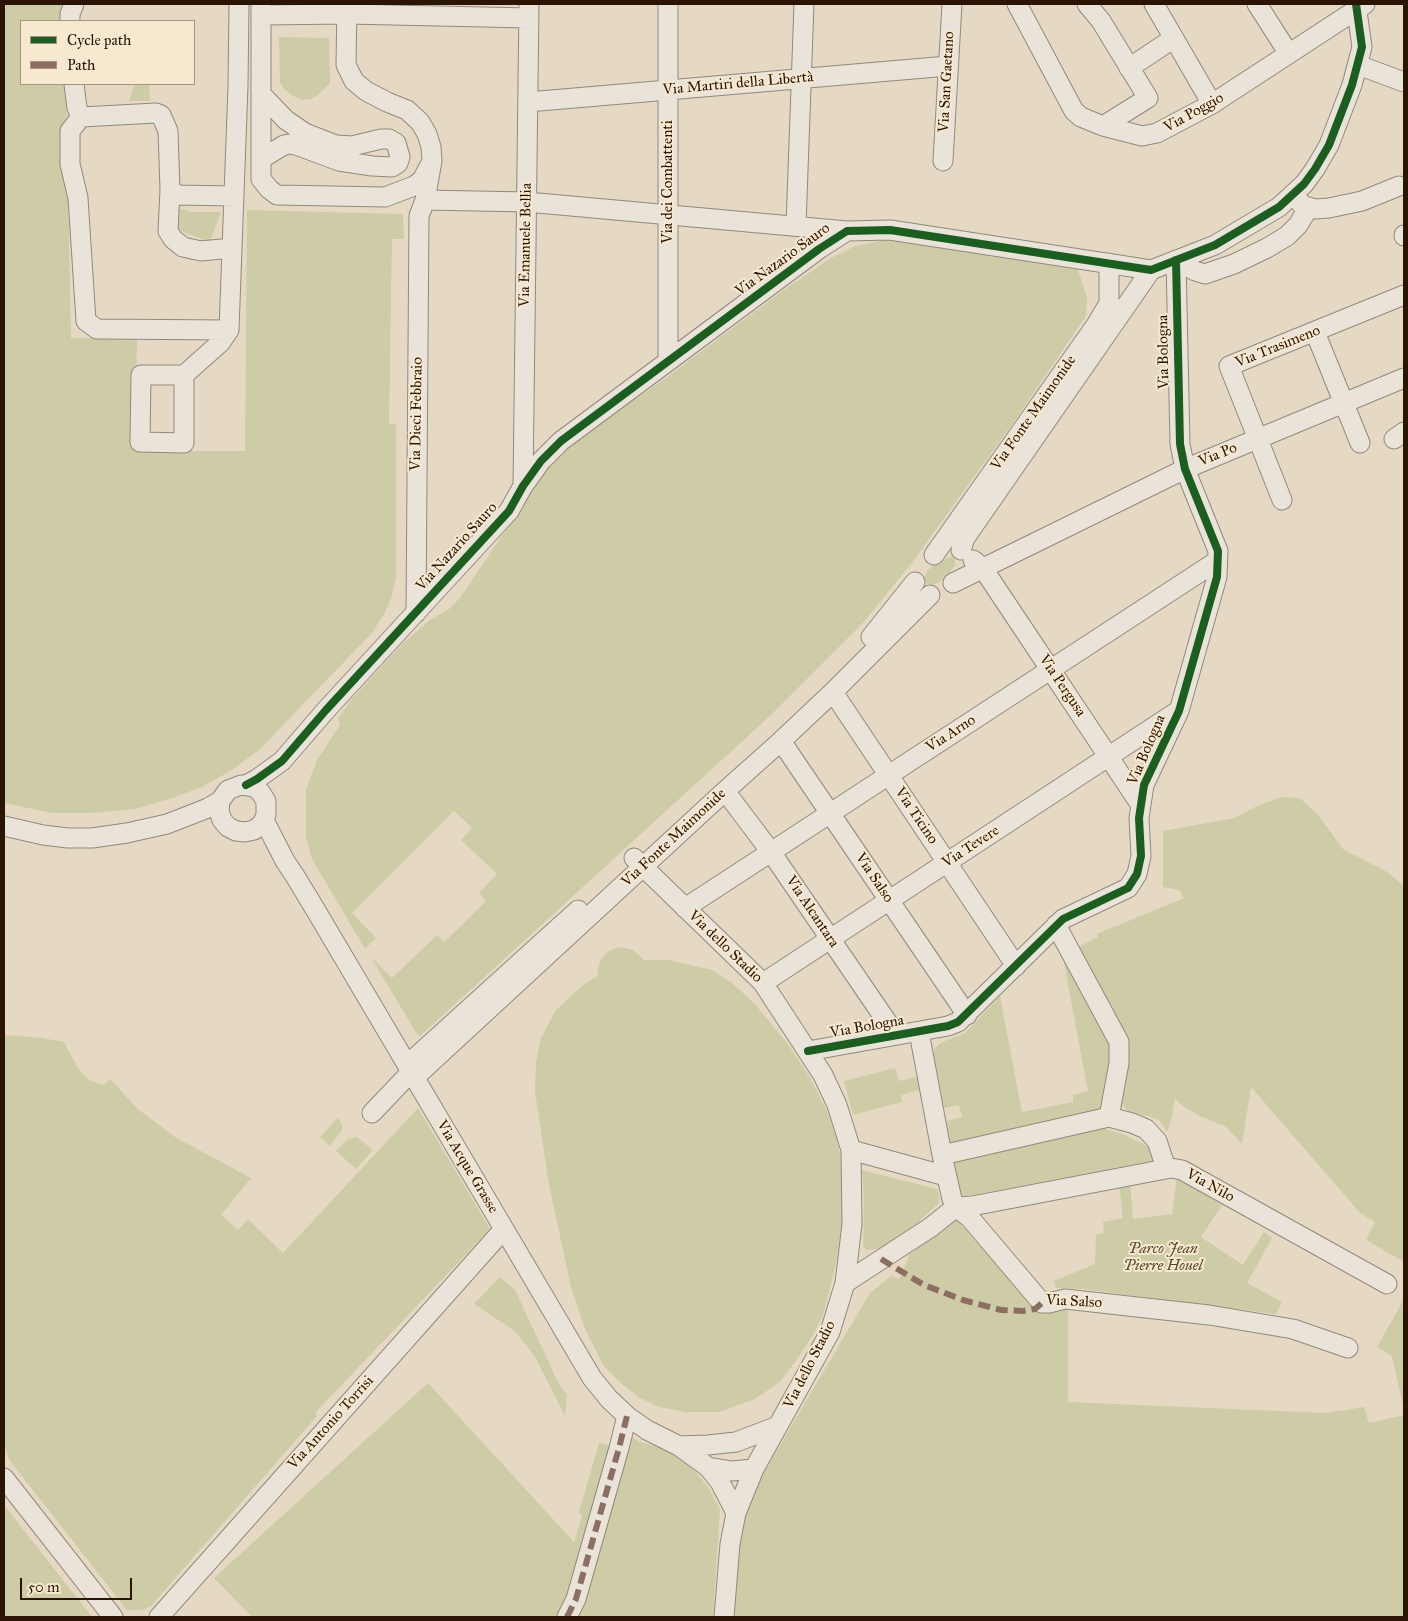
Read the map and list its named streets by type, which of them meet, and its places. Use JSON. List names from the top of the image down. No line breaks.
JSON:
{"streets":{"street":["Via San Gaetano","Via Martiri della Libertà","Via Poggio","Via dei Combattenti","Via Emanuele Bellia","Via Nazario Sauro","Via Trasimeno","Via Bologna","Via Fonte Maimonide","Via Dieci Febbraio","Via Po","Via Pergusa","Via Arno","Via Ticino","Via Tevere","Via Salso","Via Alcantara","Via dello Stadio","Via Acque Grasse","Via Nilo","Via Antonio Torrisi"]},"crossings":[["Via San Gaetano","Via Martiri della Libertà"],["Via Martiri della Libertà","Via dei Combattenti"],["Via Martiri della Libertà","Via Emanuele Bellia"],["Via dei Combattenti","Via Nazario Sauro"],["Via Emanuele Bellia","Via Nazario Sauro"],["Via Nazario Sauro","Via Fonte Maimonide"],["Via Nazario Sauro","Via Dieci Febbraio"],["Via Trasimeno","Via Po"],["Via Bologna","Via Po"],["Via Bologna","Via Pergusa"],["Via Bologna","Via Arno"],["Via Bologna","Via Ticino"],["Via Bologna","Via Tevere"],["Via Bologna","Via Salso"],["Via Bologna","Via Alcantara"],["Via Bologna","Via dello Stadio"],["Via Fonte Maimonide","Via Po"],["Via Fonte Maimonide","Via Pergusa"],["Via Fonte Maimonide","Via Ticino"],["Via Fonte Maimonide","Via Salso"],["Via Fonte Maimonide","Via Alcantara"],["Via Fonte Maimonide","Via dello Stadio"],["Via Fonte Maimonide","Via Acque Grasse"],["Via Po","Via Pergusa"],["Via Pergusa","Via Arno"],["Via Pergusa","Via Tevere"],["Via Arno","Via Ticino"],["Via Arno","Via Salso"],["Via Arno","Via Alcantara"],["Via Arno","Via dello Stadio"],["Via Ticino","Via Tevere"],["Via Tevere","Via Salso"],["Via Tevere","Via Alcantara"],["Via Tevere","Via dello Stadio"],["Via Salso","Via Nilo"],["Via Acque Grasse","Via Antonio Torrisi"]],"parks":["Parco Jean Pierre Houel"],"legend":["Cycle path","Path"],"scale_bar":"50 m"}
